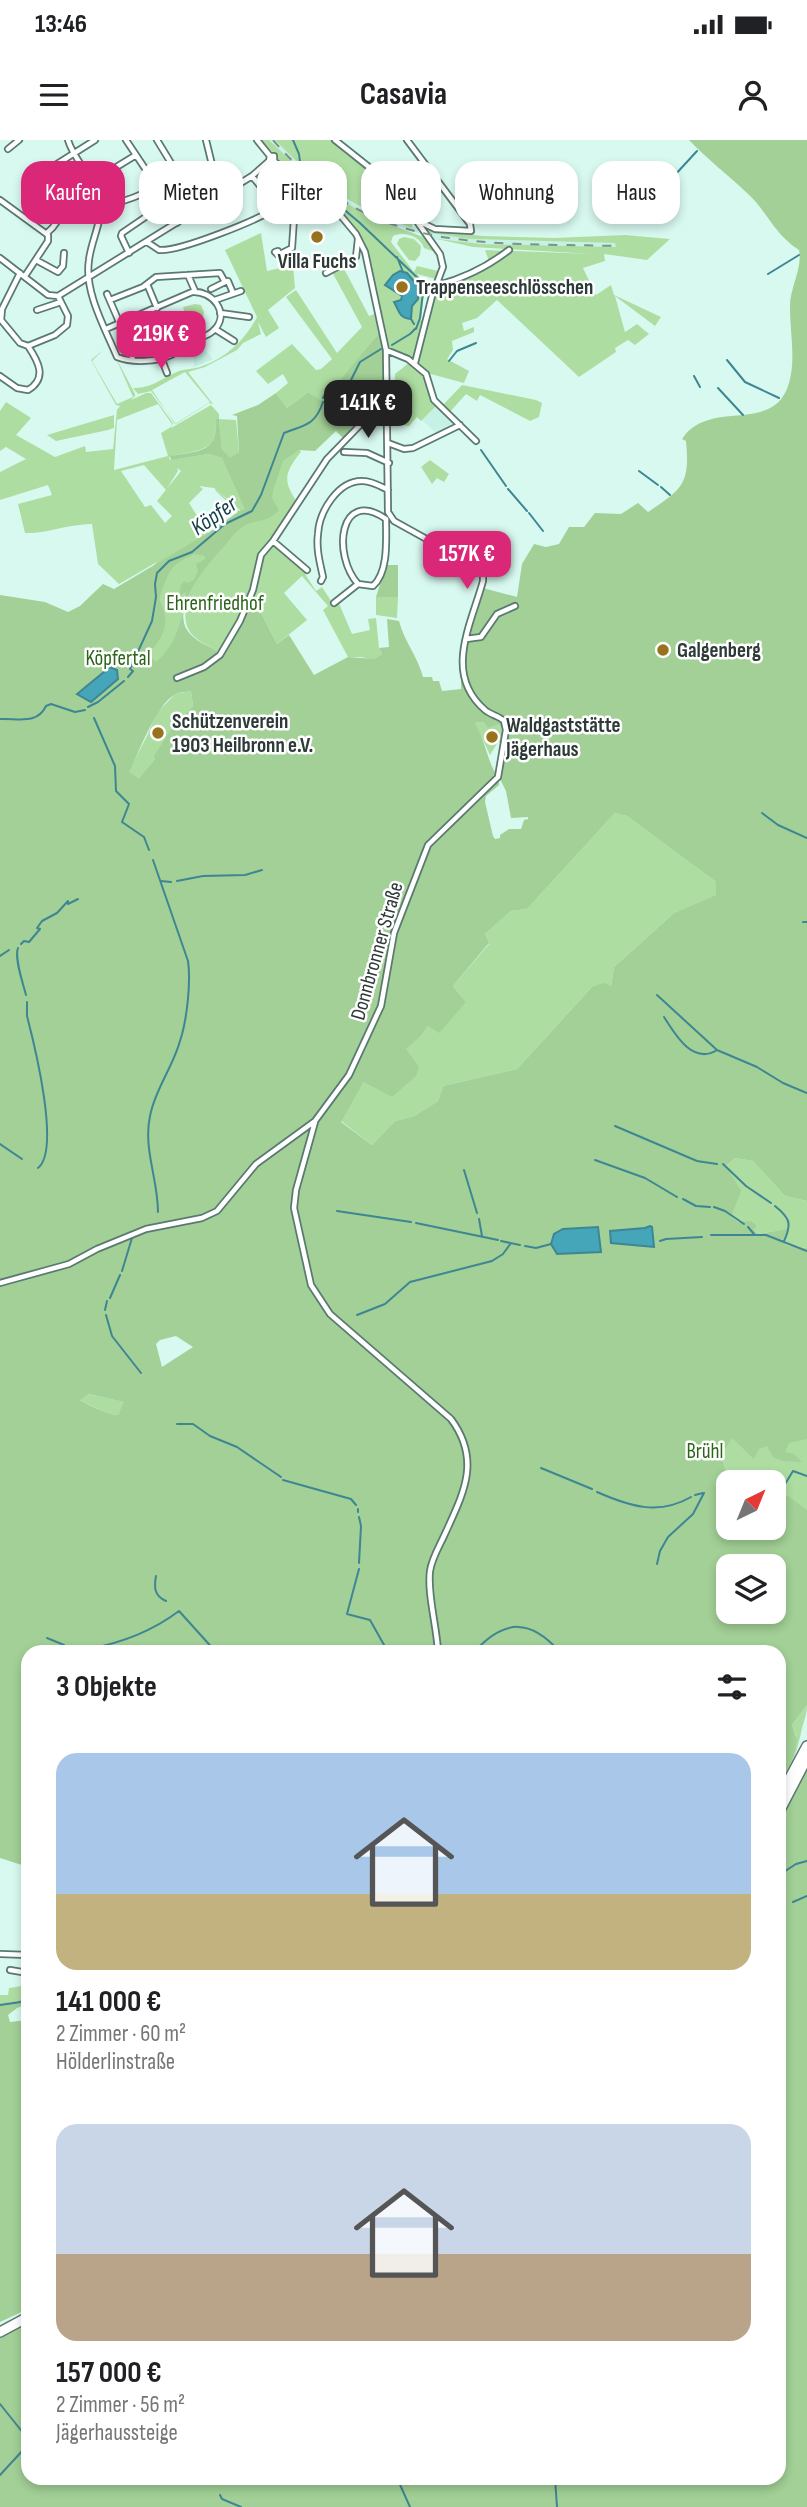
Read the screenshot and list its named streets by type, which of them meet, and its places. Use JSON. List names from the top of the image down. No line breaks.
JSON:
{"streets":{"street":["Donnbronner Straße"]},"water":["Köpfer"],"parks":["Ehrenfriedhof","Köpfertal","Brühl"],"places":["Villa Fuchs","Trappenseeschlösschen","Galgenberg","Schützenverein 1903 Heilbronn e.V.","Waldgaststätte Jägerhaus"],"north":"top right","page":{"status":"13:46","header":"Casavia","chip":["Kaufen","Mieten","Filter","Neu","Wohnung","Haus"],"price":["219K €","141K €","157K €"],"heading":"3 Objekte","list":[{"name":"141 000 €","note":"2 Zimmer · 60 m² · Hölderlinstraße"},{"name":"157 000 €","note":"2 Zimmer · 56 m² · Jägerhaussteige"}]}}
